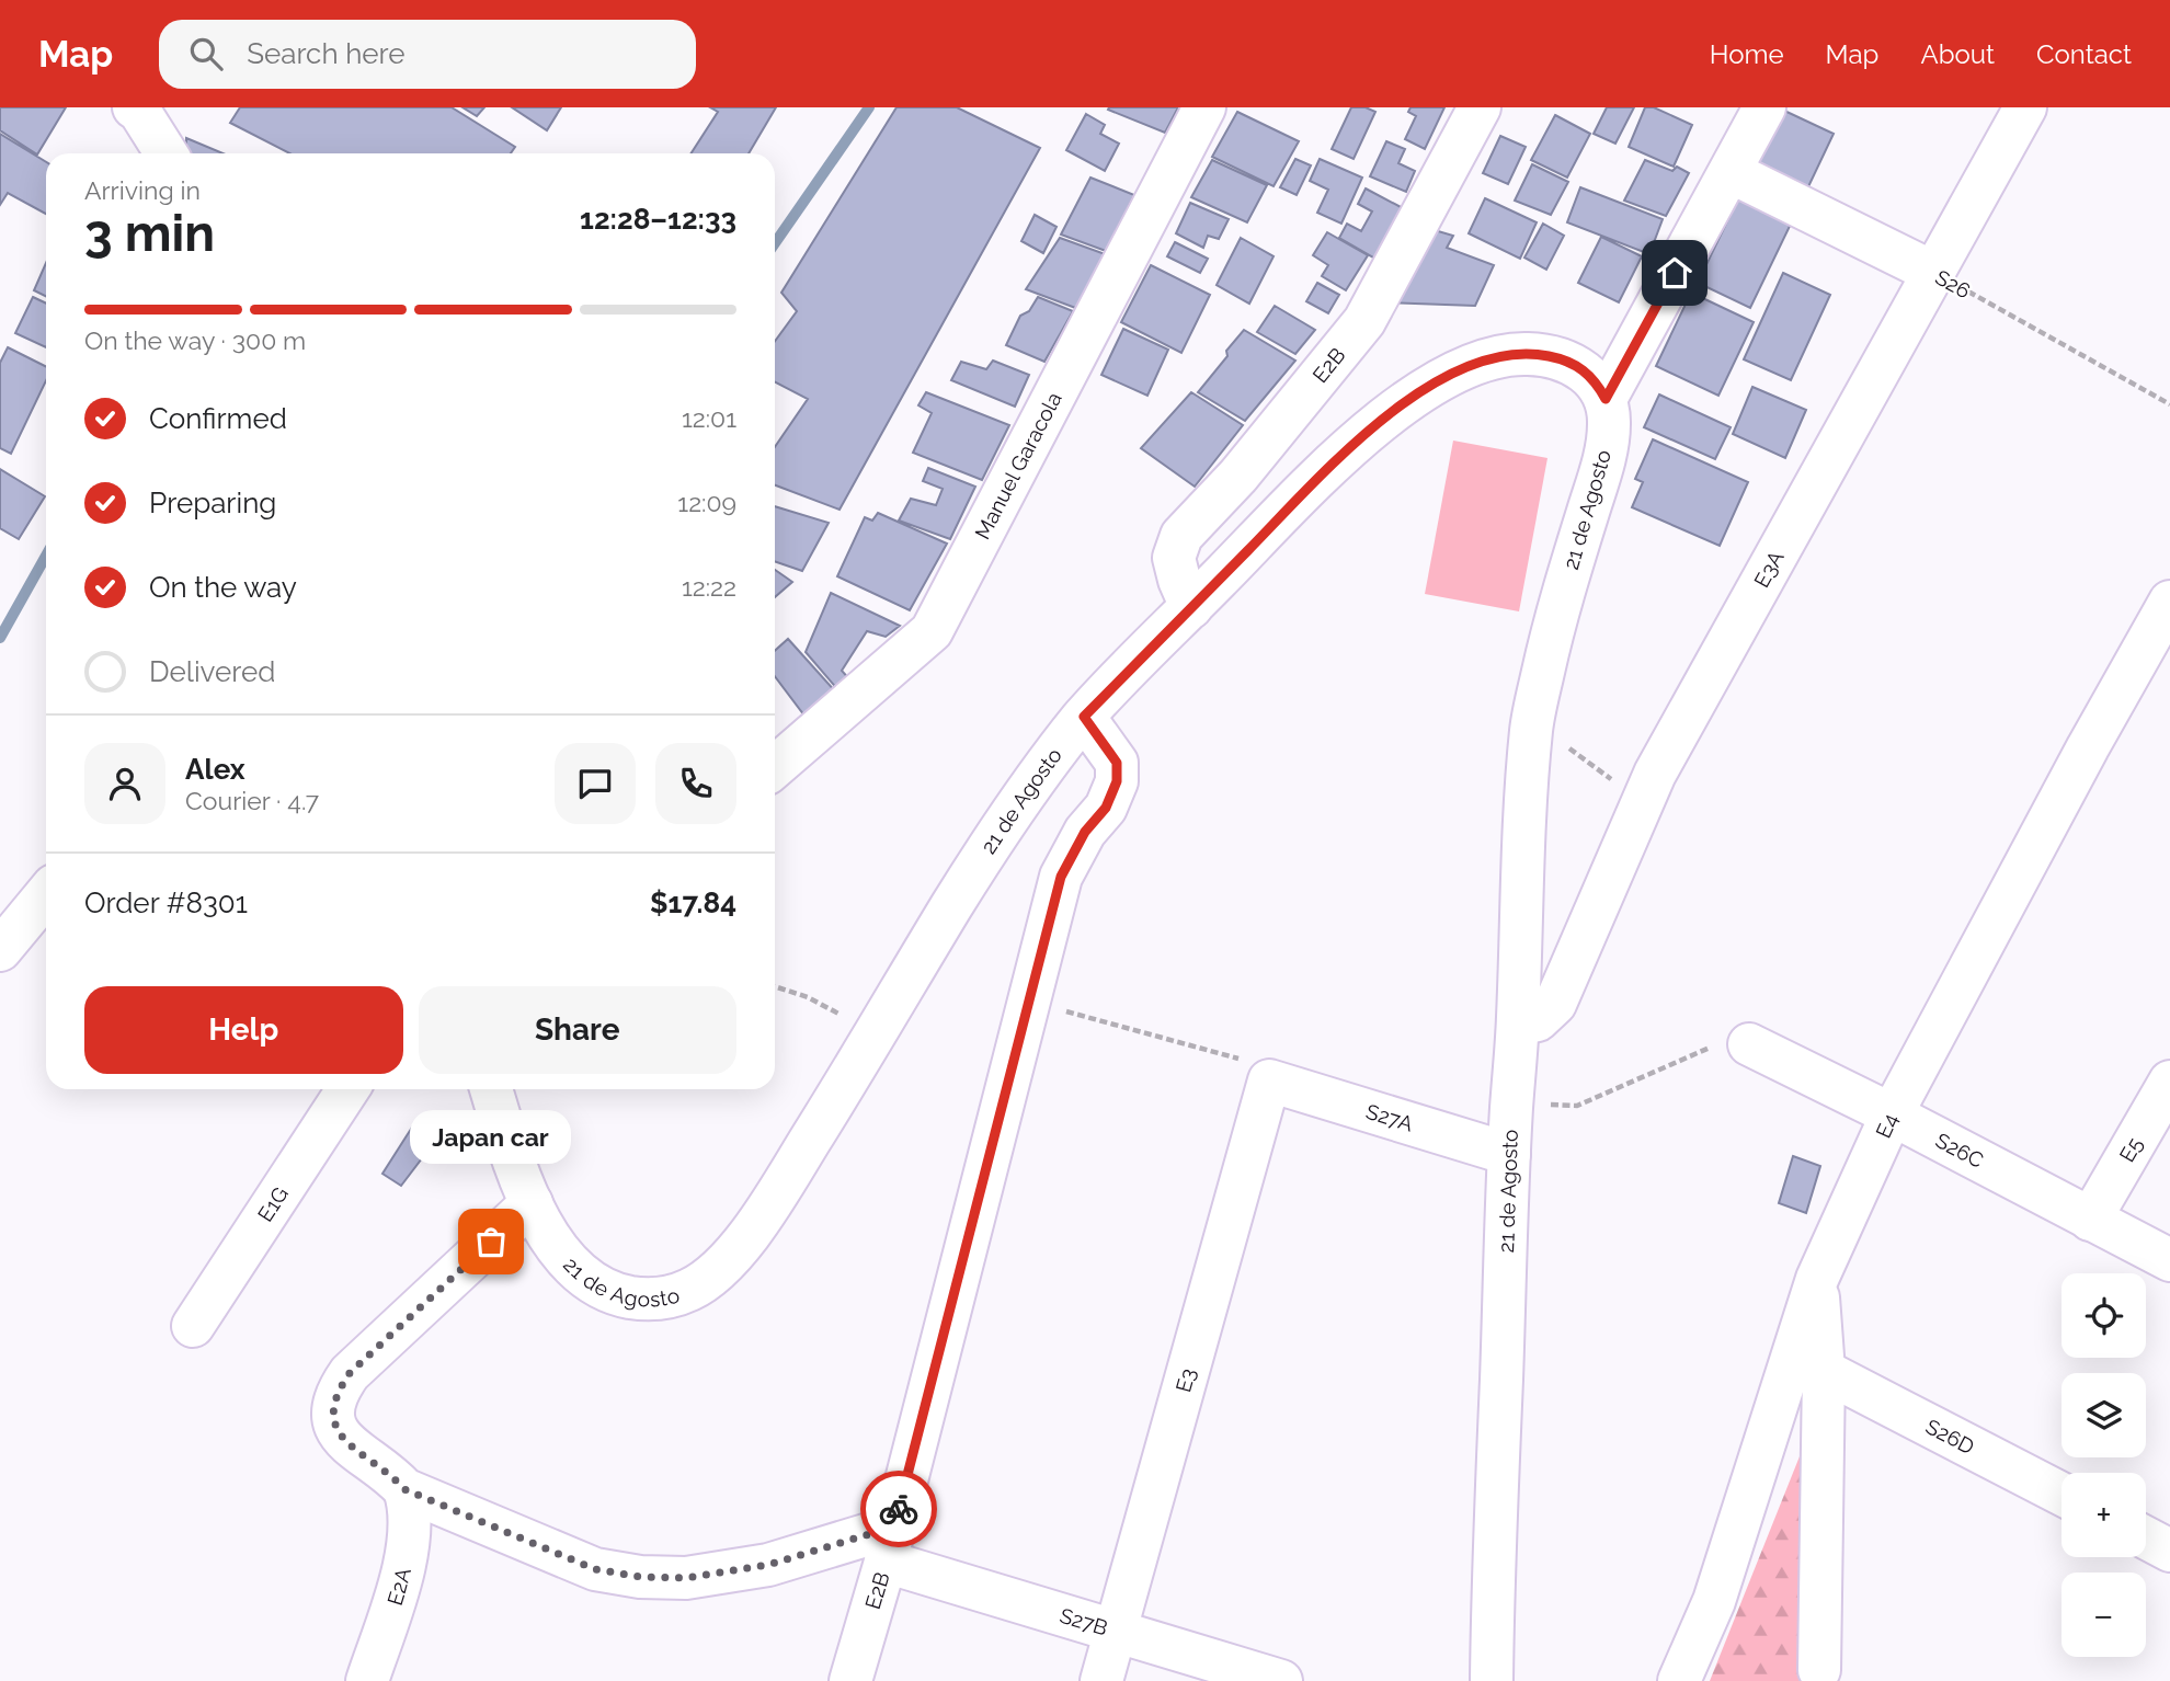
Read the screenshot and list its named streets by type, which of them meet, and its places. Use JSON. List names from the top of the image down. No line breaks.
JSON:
{"streets":{"street":["S26","E2B","Manuel Garacola","21 de Agosto","E3A","S27A","E4","S26C","E5","E1G","E3","S26D","E2A","S27B"]},"crossings":[["S26","E3A"],["E2B","21 de Agosto"],["E2B","S27B"],["21 de Agosto","E3A"],["21 de Agosto","S27A"],["S27A","E3"],["E4","S26C"],["S26C","E5"],["E3","S27B"]],"places":["Japan car"],"page":{"header":"Map","search":"Search here","nav":["Home","Map","About","Contact"],"heading":["3 min","Arriving in","12:28–12:33"],"panel":["Alex","Courier · 4.7","Order #8301","$17.84"],"bar":"On the way · 300 m","list":[["Confirmed","12:01"],["Preparing","12:09"],["On the way","12:22"],"Delivered"],"buttons":["Help","Share"],"bubble":"Japan car","map_buttons":["+","−"]}}
